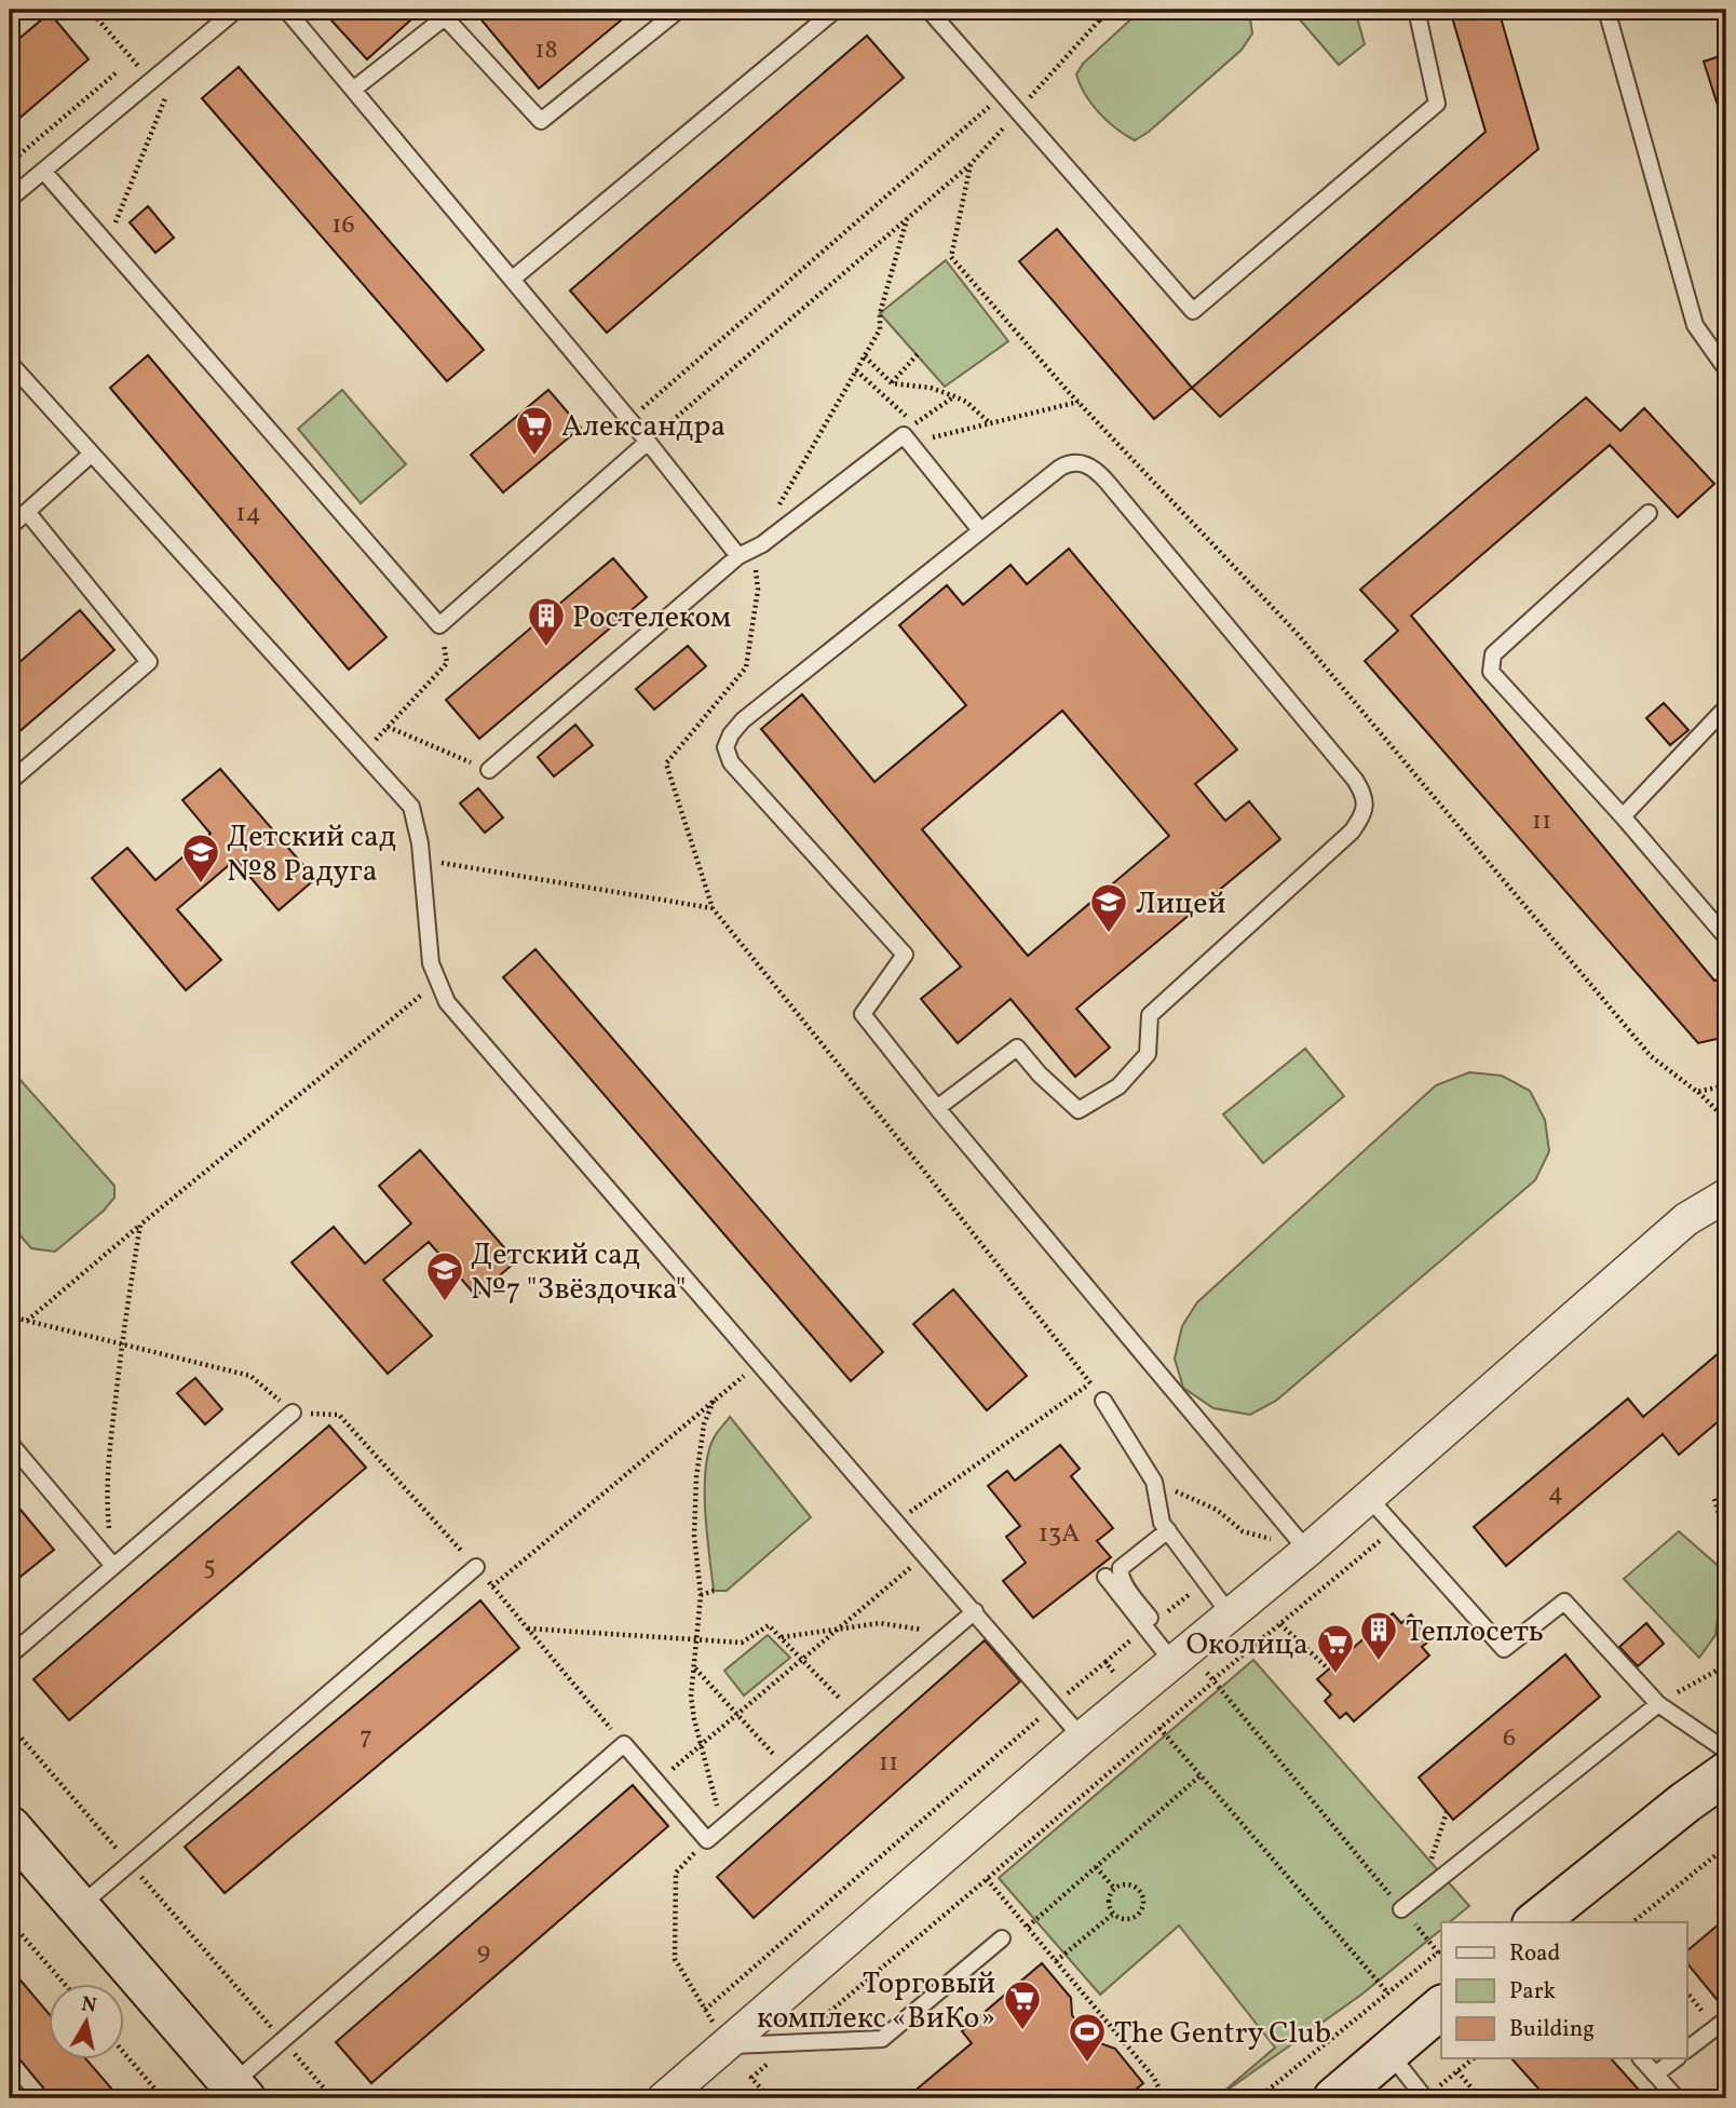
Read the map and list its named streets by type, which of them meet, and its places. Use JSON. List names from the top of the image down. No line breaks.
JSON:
{"places":{"supermarket":["Александра","Околица","Торговый комплекс «ВиКо»"],"building":["Ростелеком","Теплосеть"],"school or university":["Детский сад №8 Радуга","Лицей","Детский сад №7 \"Звёздочка\""],"sports":["The Gentry Club"]},"house_numbers":["18","16","14","11","4","13А","5","7","6","11","9"],"legend":["Road","Park","Building"],"north":"top"}
